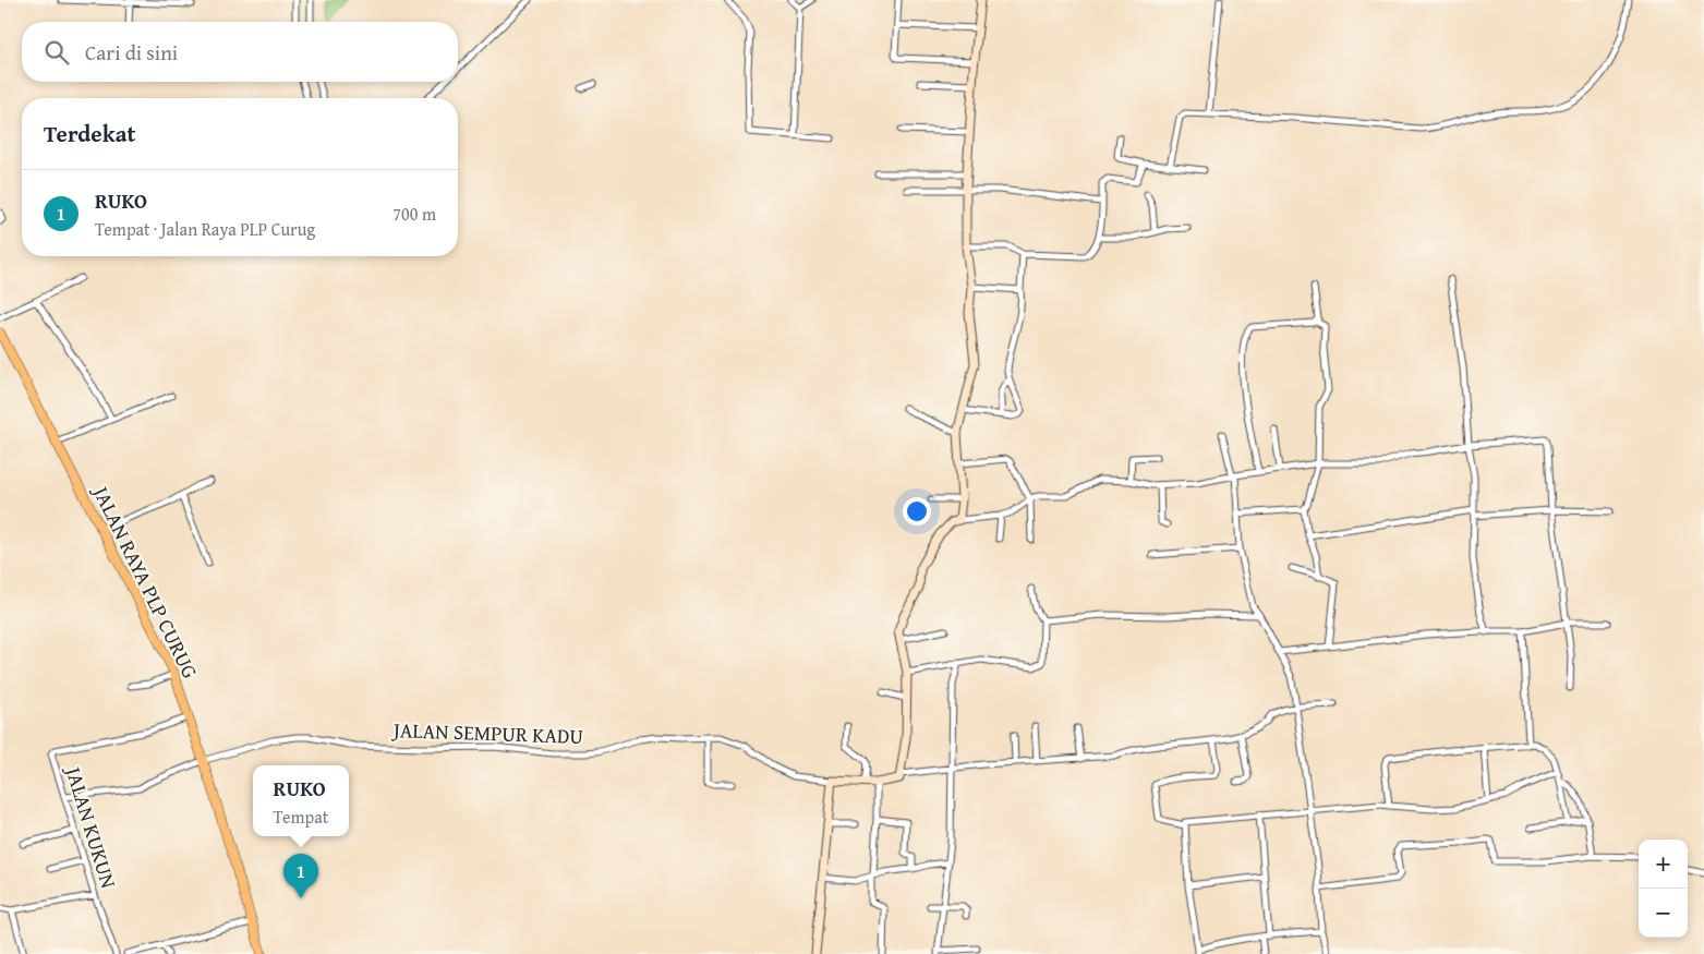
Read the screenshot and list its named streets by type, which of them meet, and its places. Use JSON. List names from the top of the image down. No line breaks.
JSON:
{"streets":{"main road":["JALAN RAYA PLP CURUG"],"street":["JALAN SEMPUR KADU","JALAN KUKUN"]},"crossings":[["JALAN RAYA PLP CURUG","JALAN SEMPUR KADU"],["JALAN RAYA PLP CURUG","JALAN KUKUN"],["JALAN SEMPUR KADU","JALAN KUKUN"]],"page":{"search":"Cari di sini","heading":"Terdekat","list":[{"mark":"1","name":"RUKO","note":"Tempat · Jalan Raya PLP Curug","value":"700 m"}],"popup":["RUKO","Tempat"],"map_buttons":["+","−"],"pins":"1"}}
